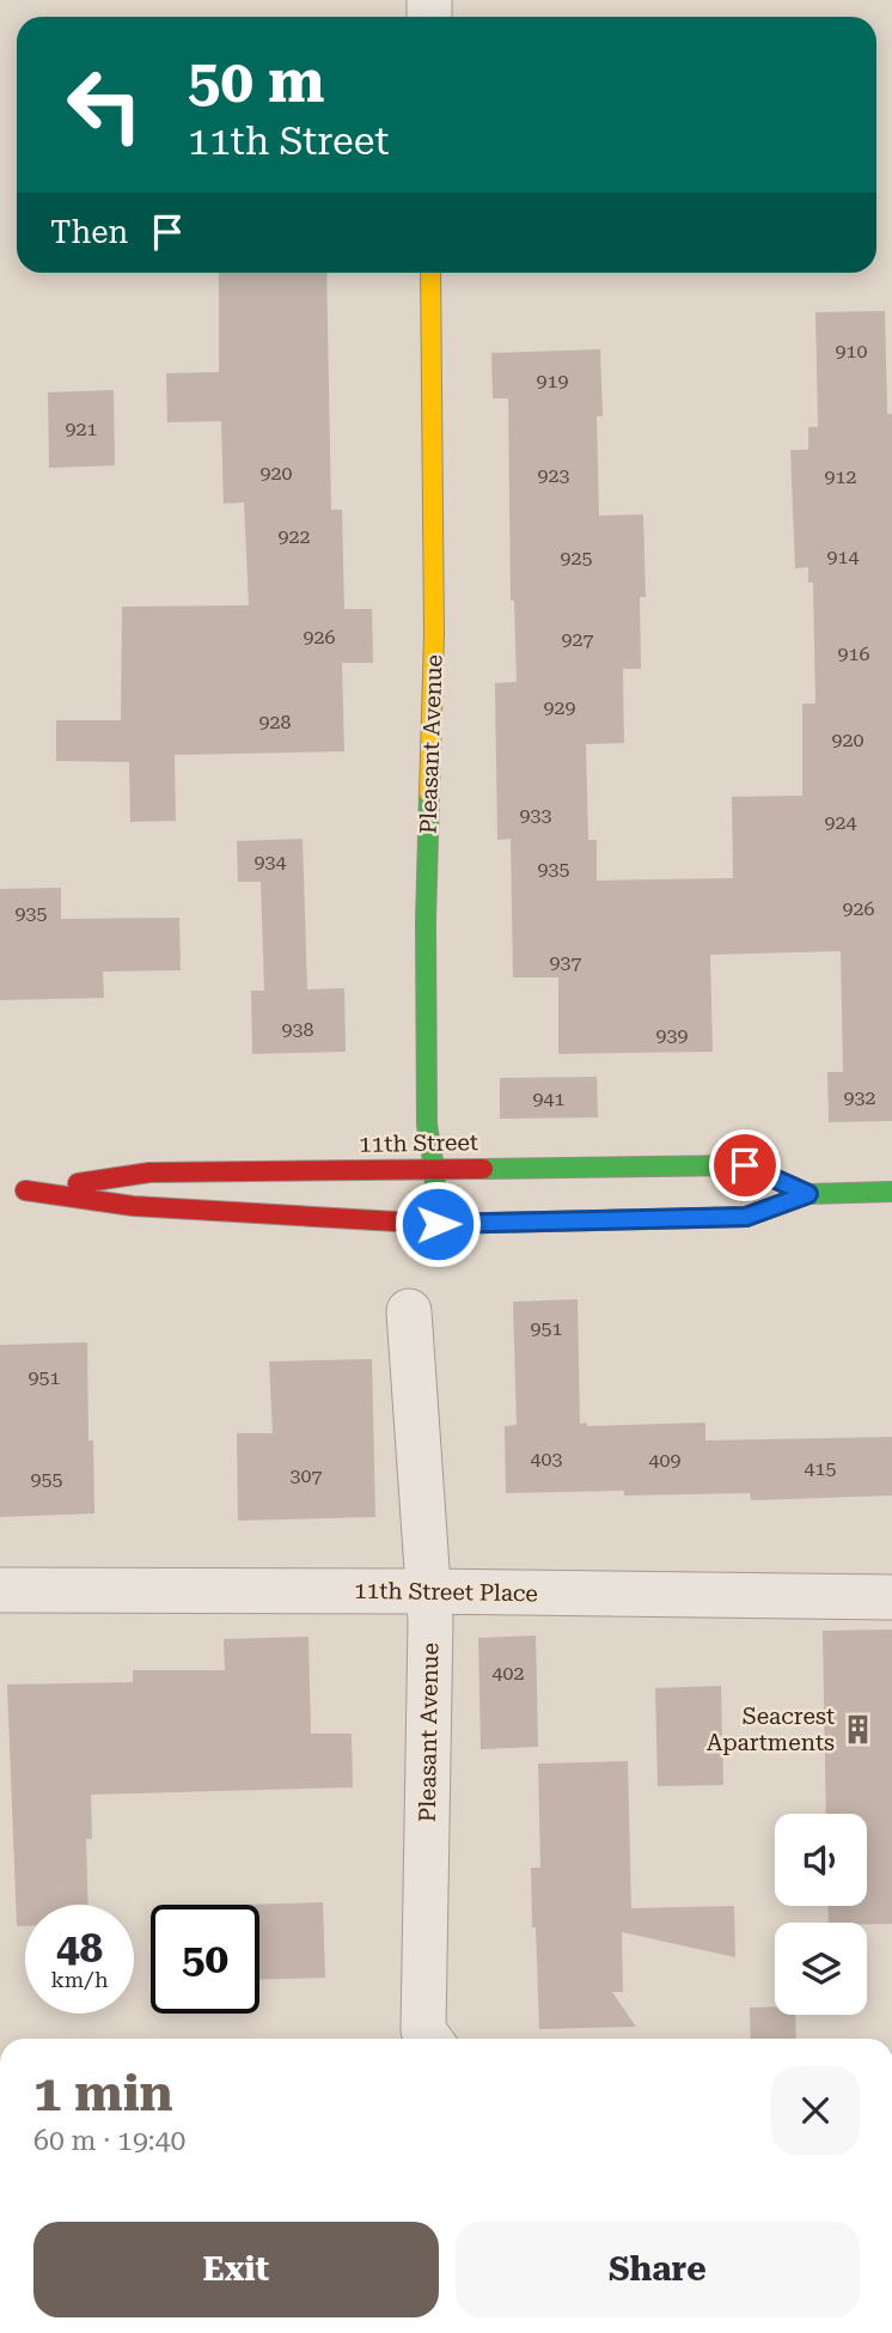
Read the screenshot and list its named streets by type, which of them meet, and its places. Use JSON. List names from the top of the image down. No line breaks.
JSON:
{"streets":{"main road":["Pleasant Avenue","11th Street"],"street":["11th Street Place"]},"crossings":[["Pleasant Avenue","11th Street"],["Pleasant Avenue","11th Street Place"]],"places":{"building":["Seacrest Apartments"]},"house_numbers":["910","919","921","920","923","912","922","914","925","926","927","916","929","928","920","933","924","934","935","926","935","937","938","939","932","941","951","951","403","409","415","307","955","402"],"page":{"turn":["50 m","11th Street"],"then":"Then","speed":"48 km/h","limit":"50","heading":["1 min","60 m · 19:40"],"buttons":["Exit","Share"]}}
